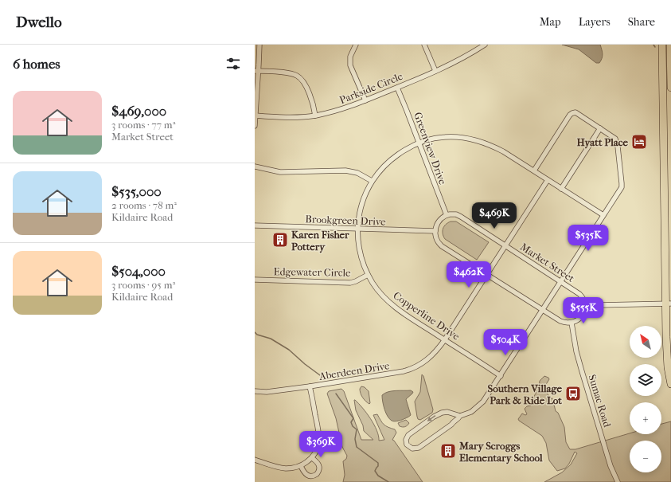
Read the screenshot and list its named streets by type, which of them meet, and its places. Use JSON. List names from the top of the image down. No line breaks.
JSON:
{"streets":{"street":["Parkside Circle","Greenview Drive","Brookgreen Drive","Market Street","Edgewater Circle","Copperline Drive","Aberdeen Drive","Sumac Road"]},"crossings":[["Parkside Circle","Greenview Drive"],["Greenview Drive","Market Street"],["Greenview Drive","Copperline Drive"],["Brookgreen Drive","Copperline Drive"],["Market Street","Aberdeen Drive"],["Market Street","Sumac Road"],["Edgewater Circle","Copperline Drive"],["Copperline Drive","Aberdeen Drive"]],"places":{"hotel":["Hyatt Place"],"building":["Karen Fisher Pottery","Mary Scroggs Elementary School"],"bus stop":["Southern Village Park & Ride Lot"]},"north":"top left","page":{"header":"Dwello","nav":["Map","Layers","Share"],"heading":"6 homes","list":[{"name":"$469,000","note":"3 rooms · 77 m² · Market Street"},{"name":"$535,000","note":"2 rooms · 78 m² · Kildaire Road"},{"name":"$504,000","note":"3 rooms · 95 m² · Kildaire Road"}],"price":["$469K","$535K","$462K","$555K","$504K","$369K"],"map_buttons":["+","−"]}}
